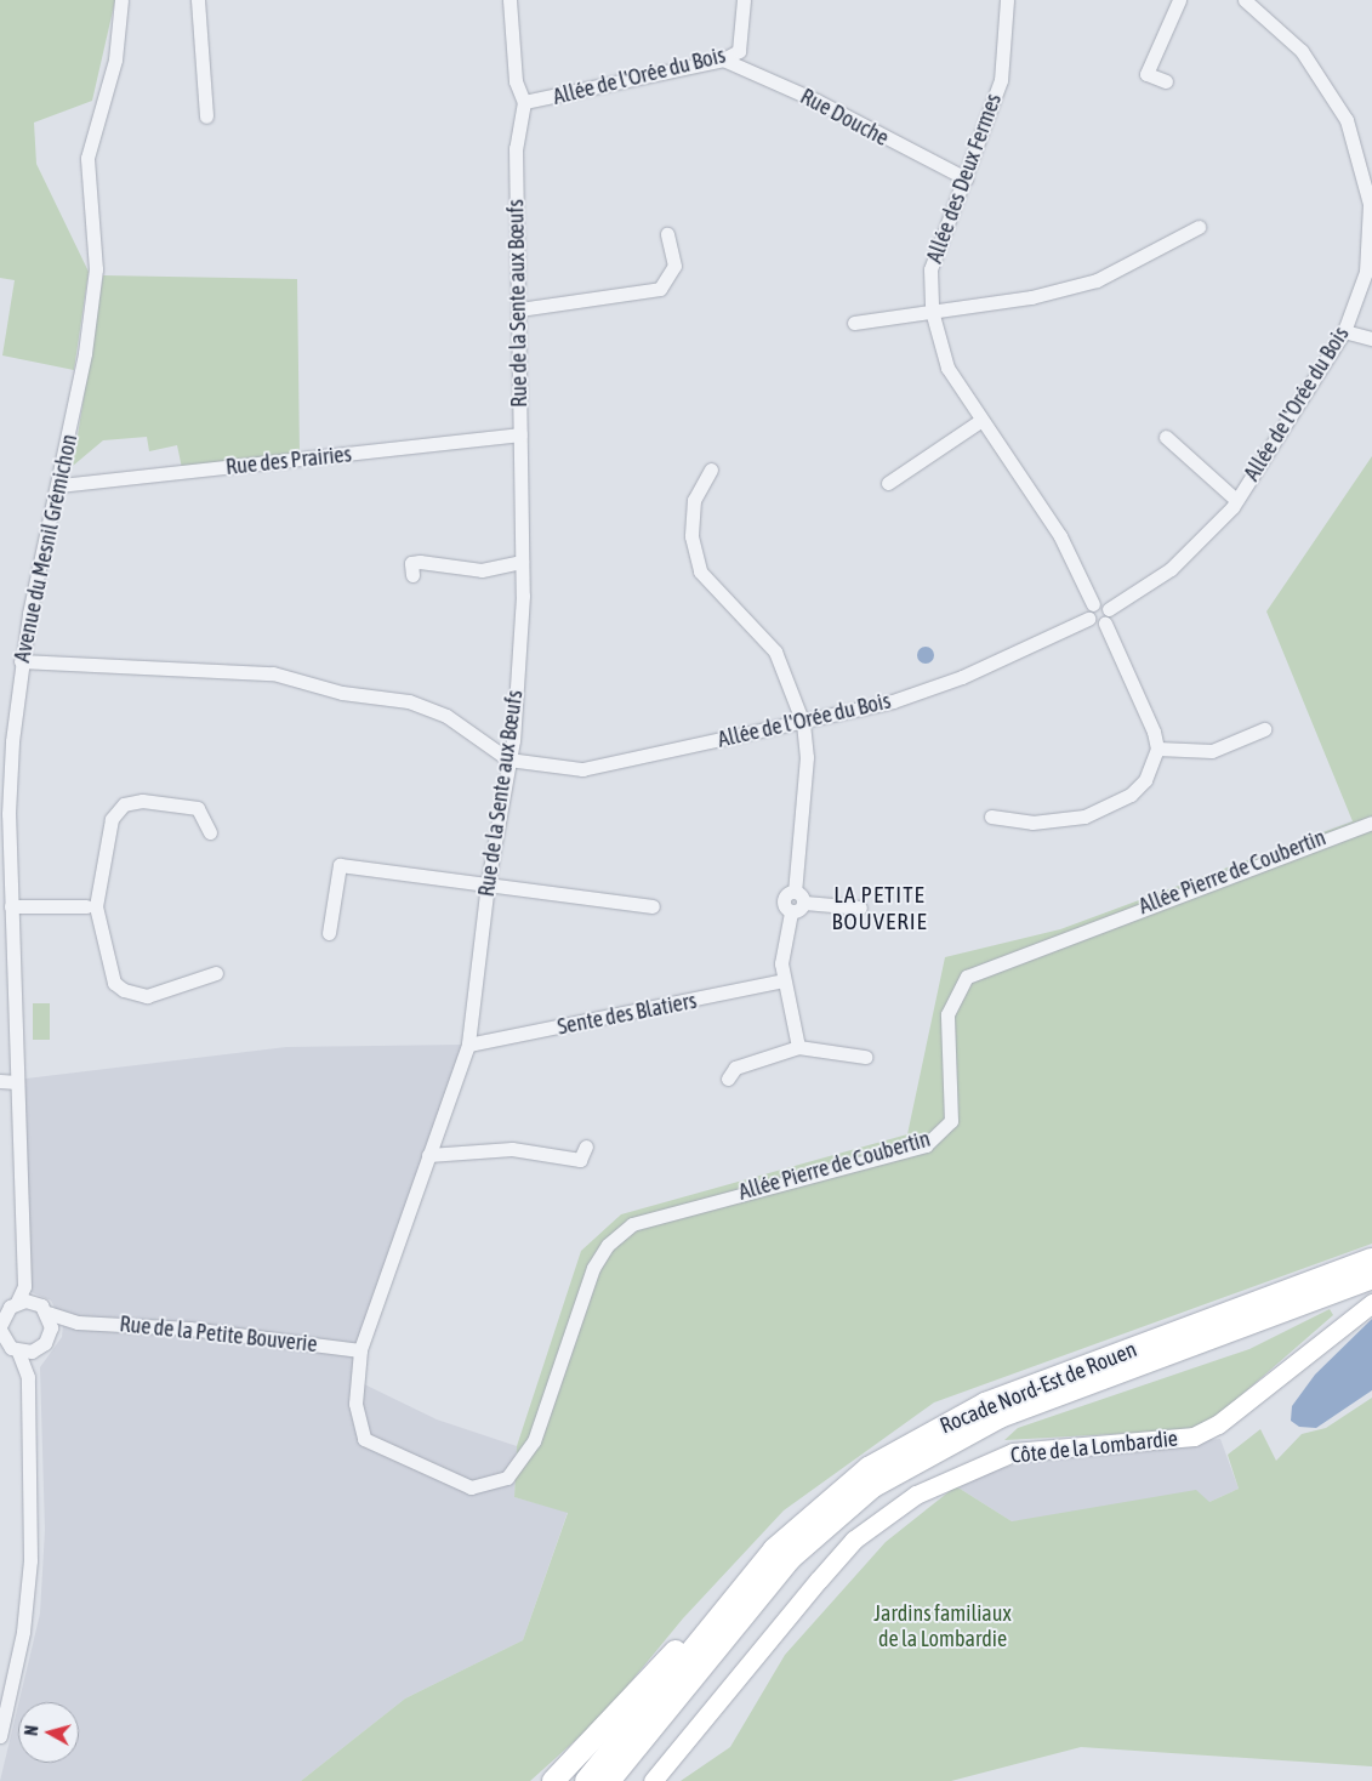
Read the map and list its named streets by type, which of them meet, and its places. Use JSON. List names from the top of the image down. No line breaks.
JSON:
{"streets":{"highway":["Rocade Nord-Est de Rouen"],"main road":["Côte de la Lombardie"],"street":["Allée de l'Orée du Bois","Rue Douche","Allée des Deux Fermes","Rue de la Sente aux Bœufs","Rue des Prairies","Avenue du Mesnil Grémichon","Allée Pierre de Coubertin","Sente des Blatiers","Rue de la Petite Bouverie"]},"crossings":[["Allée de l'Orée du Bois","Rue Douche"],["Allée de l'Orée du Bois","Rue de la Sente aux Bœufs"],["Rue Douche","Allée des Deux Fermes"],["Rue de la Sente aux Bœufs","Rue des Prairies"],["Rue de la Sente aux Bœufs","Allée Pierre de Coubertin"],["Rue de la Sente aux Bœufs","Sente des Blatiers"],["Rue de la Sente aux Bœufs","Rue de la Petite Bouverie"],["Rue des Prairies","Avenue du Mesnil Grémichon"],["Avenue du Mesnil Grémichon","Rue de la Petite Bouverie"]],"districts":["LA PETITE BOUVERIE"],"parks":["Jardins familiaux de la Lombardie"],"north":"left"}
